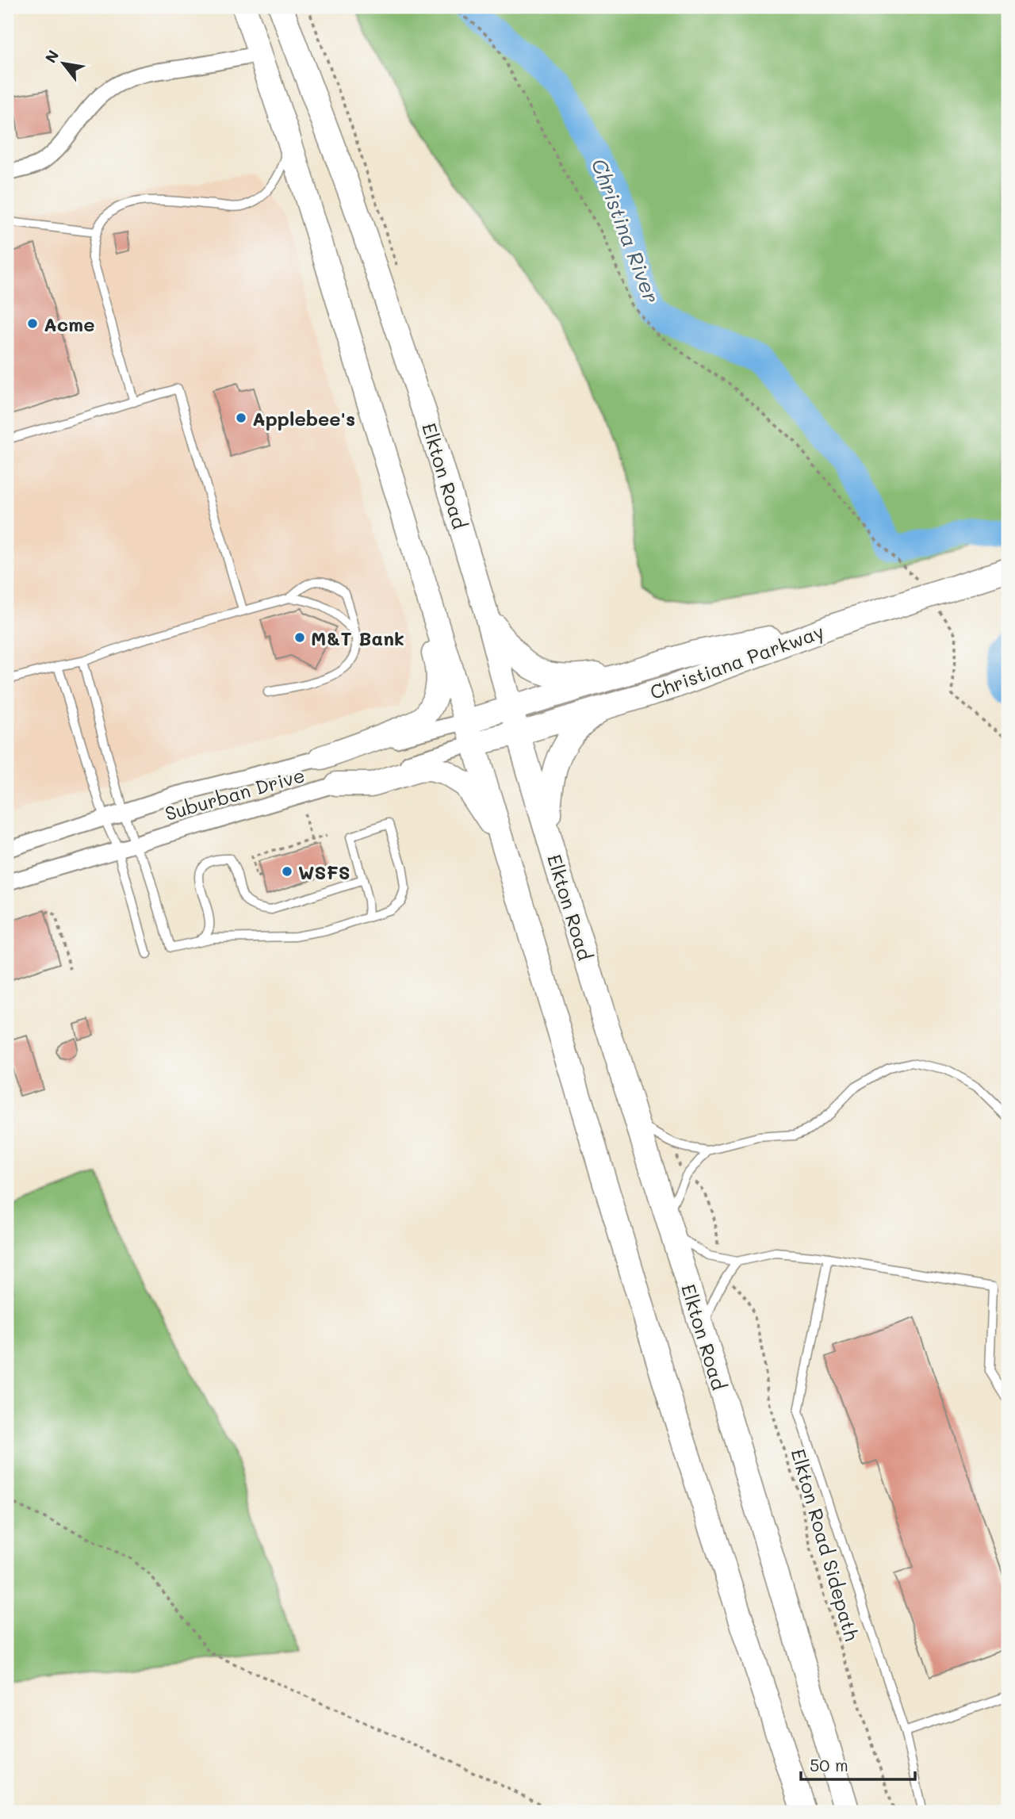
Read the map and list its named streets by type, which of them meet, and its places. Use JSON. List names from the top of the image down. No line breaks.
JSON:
{"streets":{"main road":["Elkton Road","Christiana Parkway"],"street":["Suburban Drive"],"path":["Elkton Road Sidepath"]},"crossings":[["Elkton Road","Christiana Parkway"],["Christiana Parkway","Suburban Drive"]],"water":["Christina River"],"places":["Acme","Applebee's","M&T Bank","WSFS"],"scale_bar":"50 m","north":"top left"}
